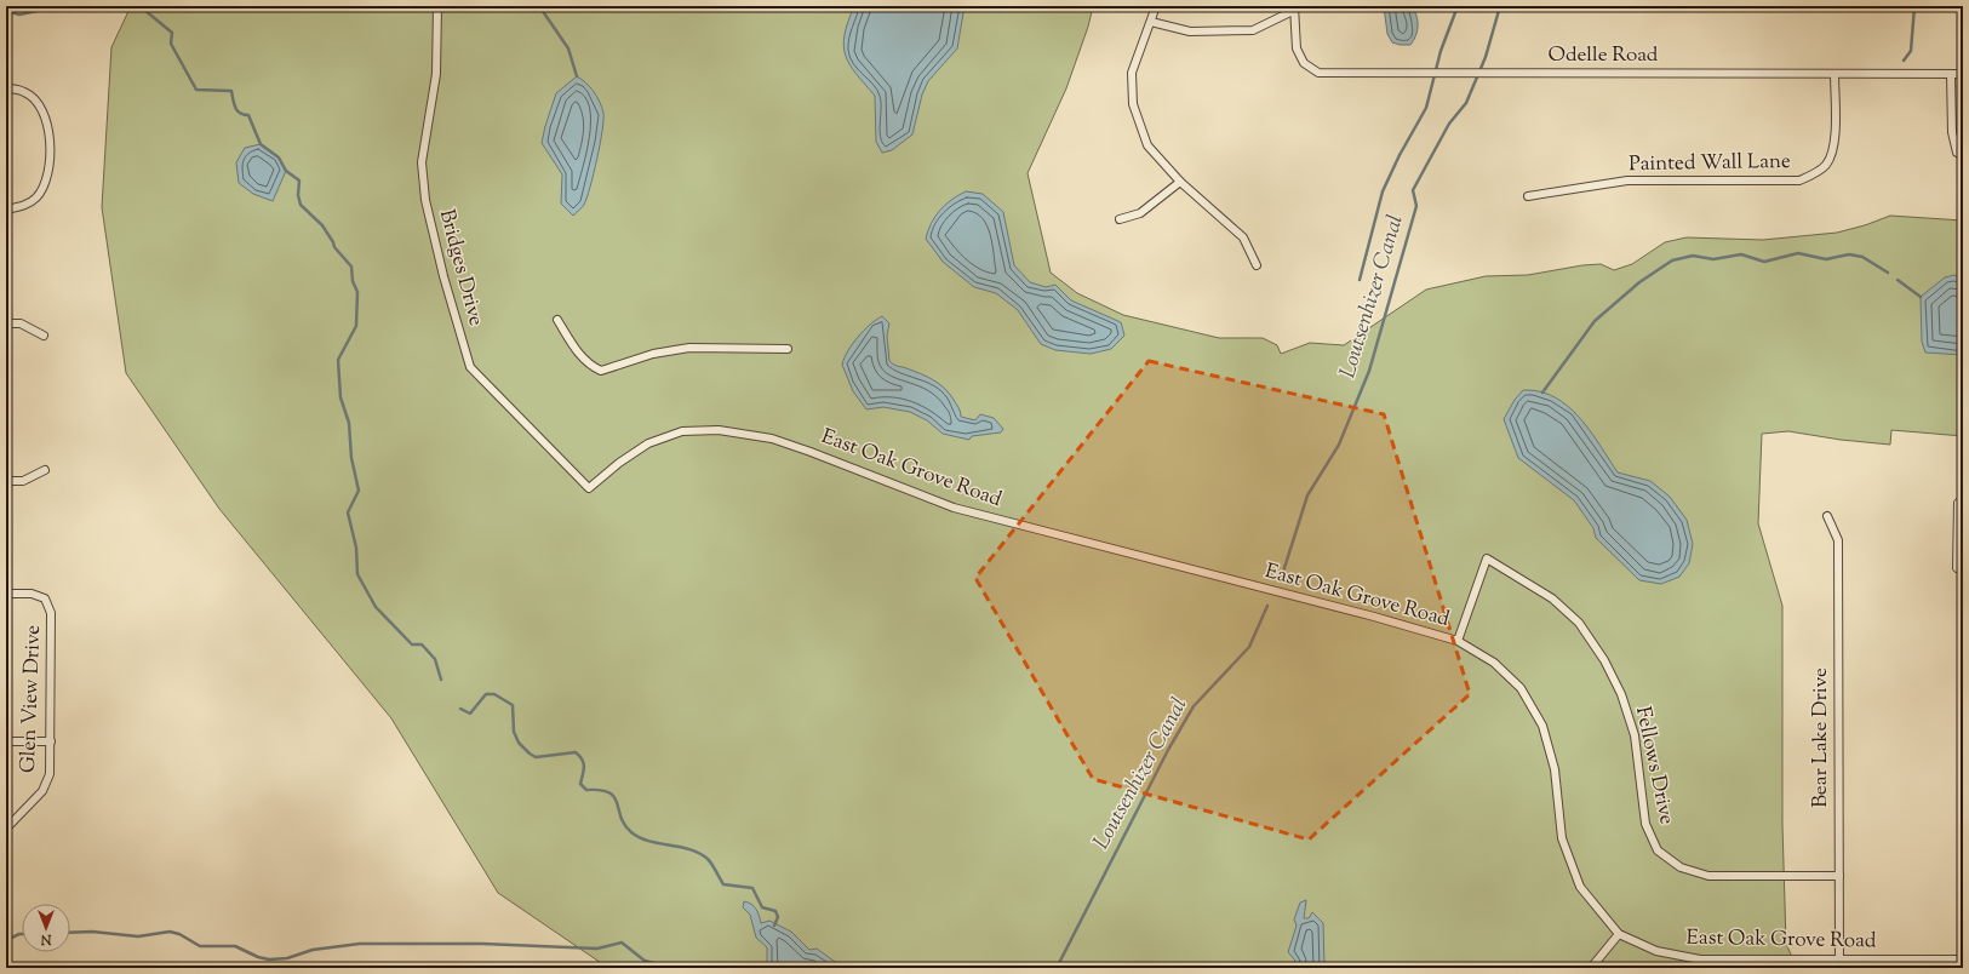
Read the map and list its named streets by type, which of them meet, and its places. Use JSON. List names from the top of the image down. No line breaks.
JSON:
{"streets":{"street":["Odelle Road","Painted Wall Lane","Bridges Drive","East Oak Grove Road","Glen View Drive","Bear Lake Drive","Fellows Drive"]},"crossings":[["Odelle Road","Painted Wall Lane"],["Bridges Drive","East Oak Grove Road"],["East Oak Grove Road","Bear Lake Drive"],["East Oak Grove Road","Fellows Drive"],["Bear Lake Drive","Fellows Drive"]],"water":["Loutsenhizer Canal"],"north":"bottom"}
